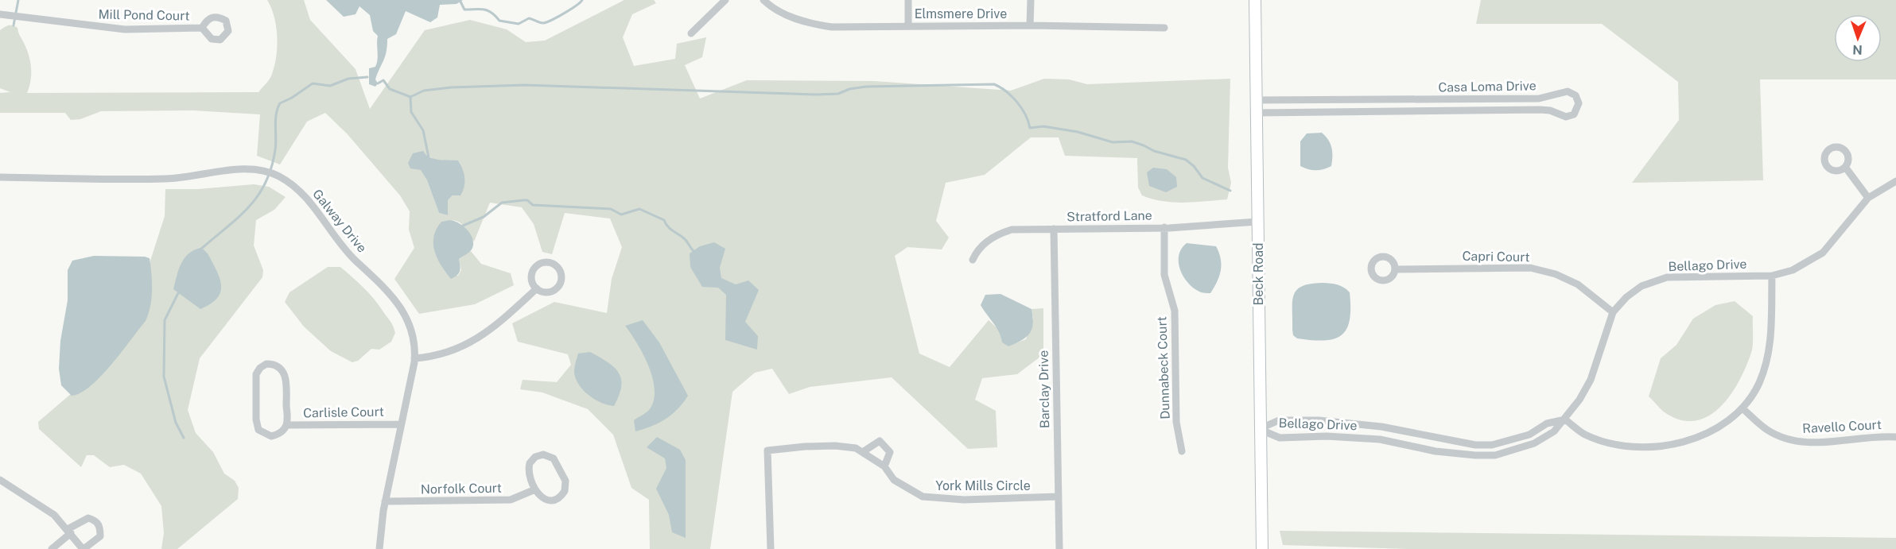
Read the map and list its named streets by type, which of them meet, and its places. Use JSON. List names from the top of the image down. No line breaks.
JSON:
{"streets":{"main road":["Beck Road"],"street":["Elmsmere Drive","Mill Pond Court","Casa Loma Drive","Stratford Lane","Galway Drive","Capri Court","Bellago Drive","Dunnabeck Court","Barclay Drive","Carlisle Court","Ravello Court","York Mills Circle","Norfolk Court"]},"crossings":[["Casa Loma Drive","Beck Road"],["Stratford Lane","Beck Road"],["Stratford Lane","Dunnabeck Court"],["Stratford Lane","Barclay Drive"],["Galway Drive","Carlisle Court"],["Galway Drive","Norfolk Court"],["Capri Court","Bellago Drive"],["Bellago Drive","Beck Road"],["Barclay Drive","York Mills Circle"]],"north":"bottom"}
